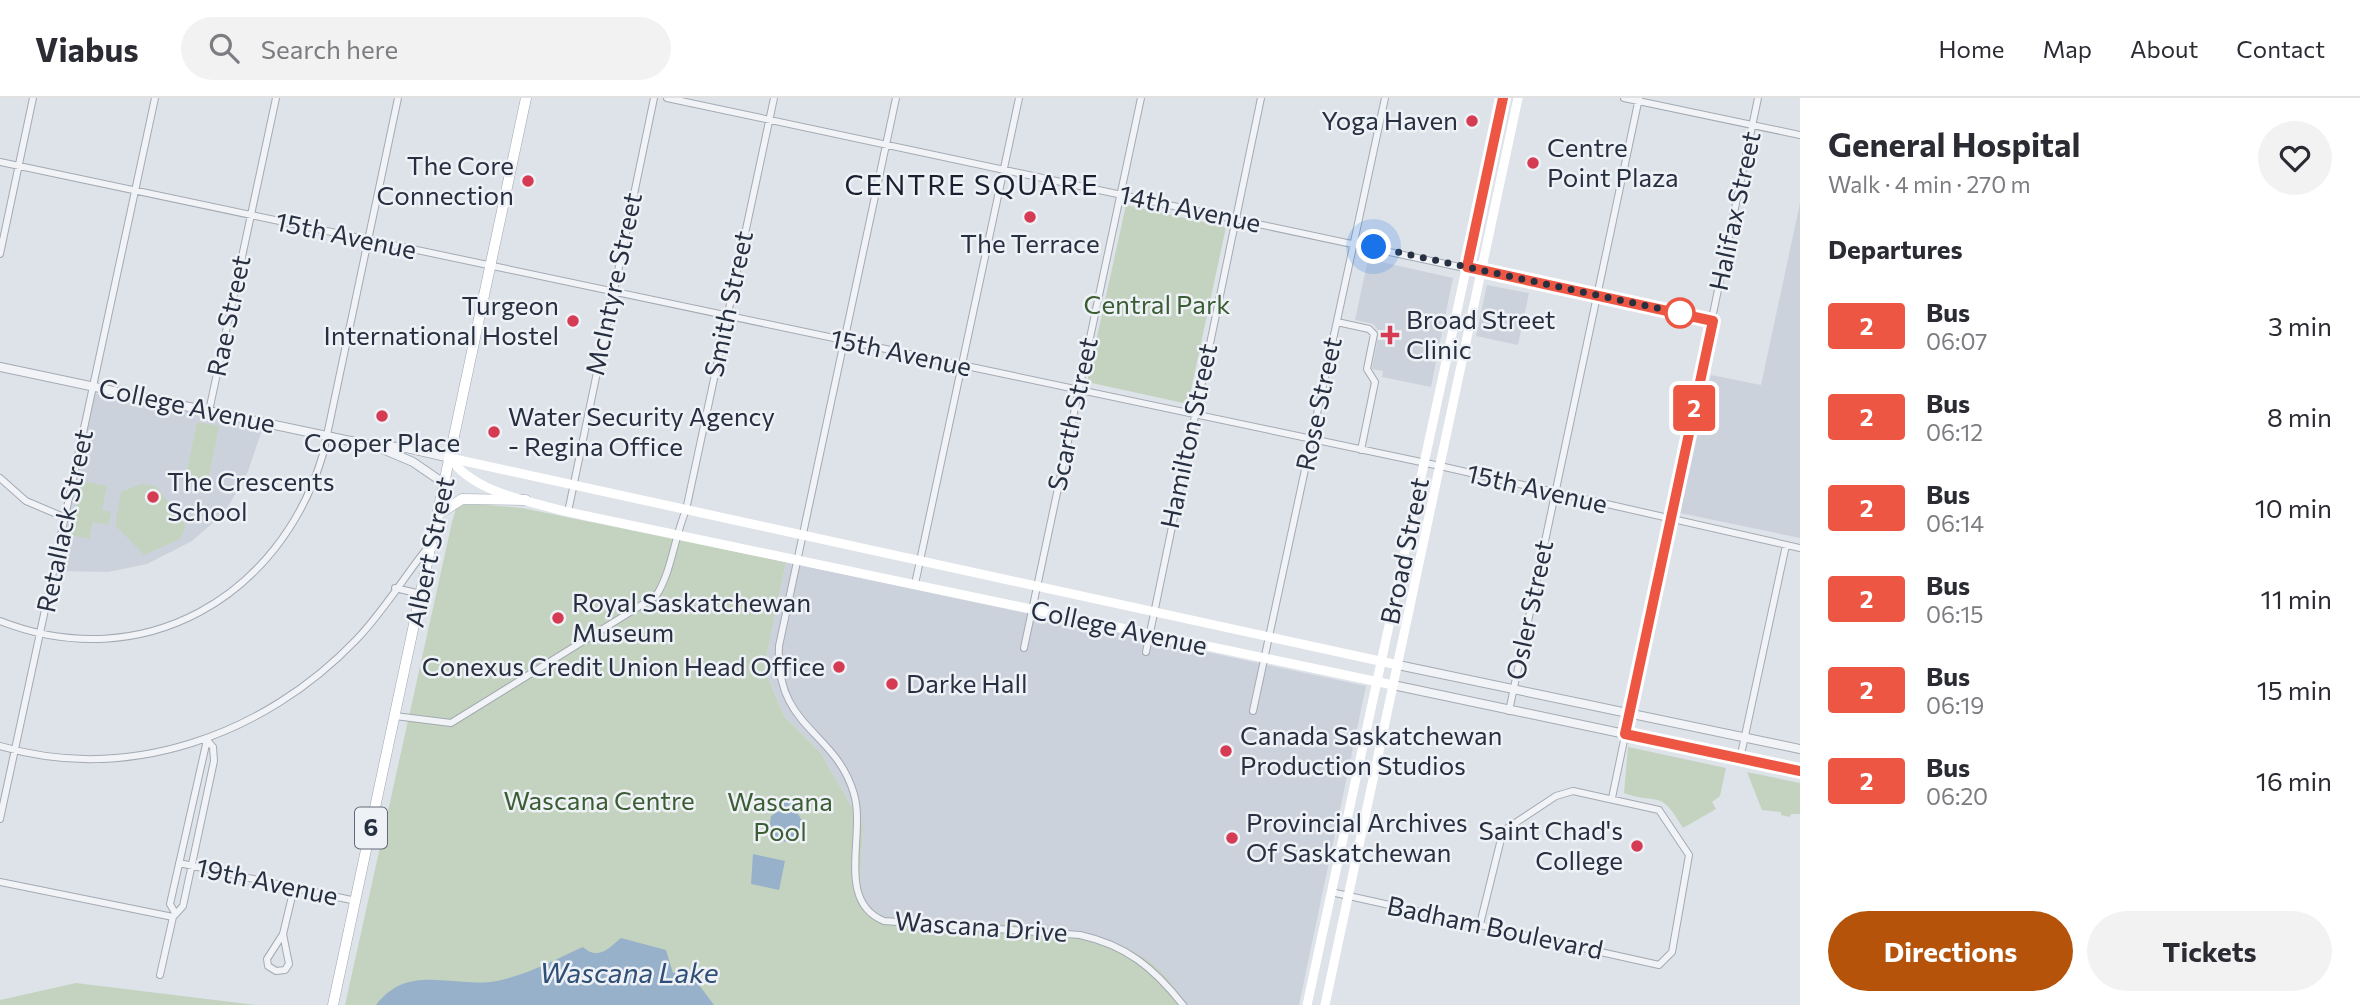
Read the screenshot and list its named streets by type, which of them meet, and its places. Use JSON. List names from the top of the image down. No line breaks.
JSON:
{"streets":{"main road":["College Avenue","Broad Street","Albert Street","6"],"street":["14th Avenue","Halifax Street","15th Avenue","McIntyre Street","Smith Street","Rae Street","Rose Street","Scarth Street","Hamilton Street","Retallack Street","Osler Street","19th Avenue","Wascana Drive","Badham Boulevard"]},"crossings":[["14th Avenue","Halifax Street"],["14th Avenue","Smith Street"],["14th Avenue","Rose Street"],["14th Avenue","Scarth Street"],["14th Avenue","Hamilton Street"],["14th Avenue","Broad Street"],["14th Avenue","Osler Street"],["14th Avenue","Wascana Drive"],["Halifax Street","15th Avenue"],["Halifax Street","College Avenue"],["Halifax Street","Badham Boulevard"],["15th Avenue","McIntyre Street"],["15th Avenue","Smith Street"],["15th Avenue","Rae Street"],["15th Avenue","Rose Street"],["15th Avenue","Scarth Street"],["15th Avenue","Hamilton Street"],["15th Avenue","Retallack Street"],["15th Avenue","Broad Street"],["15th Avenue","Albert Street"],["15th Avenue","Osler Street"],["15th Avenue","Wascana Drive"],["McIntyre Street","College Avenue"],["Smith Street","College Avenue"],["Smith Street","Albert Street"],["Rae Street","College Avenue"],["Rose Street","College Avenue"],["College Avenue","Scarth Street"],["College Avenue","Hamilton Street"],["College Avenue","Retallack Street"],["College Avenue","Broad Street"],["College Avenue","Albert Street"],["College Avenue","Osler Street"],["College Avenue","Wascana Drive"],["Broad Street","Badham Boulevard"],["Albert Street","19th Avenue"]],"districts":["CENTRE SQUARE"],"water":["Wascana Lake"],"parks":["Central Park","Wascana Centre","Wascana Pool"],"places":{"other":["Yoga Haven","Centre Point Plaza","The Core Connection","The Terrace","Turgeon International Hostel","Cooper Place","Water Security Agency - Regina Office","The Crescents School","Royal Saskatchewan Museum","Conexus Credit Union Head Office","Darke Hall","Canada Saskatchewan Production Studios","Provincial Archives Of Saskatchewan","Saint Chad's College"],"health":["Broad Street Clinic"]},"lines":["bus line 2"],"page":{"header":"Viabus","search":"Search here","nav":["Home","Map","About","Contact"],"on_map":"2","heading":[["General Hospital","Walk · 4 min · 270 m"],"Departures"],"list":[{"mark":"2","name":"Bus","note":"06:07","value":"3 min"},{"mark":"2","name":"Bus","note":"06:12","value":"8 min"},{"mark":"2","name":"Bus","note":"06:14","value":"10 min"},{"mark":"2","name":"Bus","note":"06:15","value":"11 min"},{"mark":"2","name":"Bus","note":"06:19","value":"15 min"},{"mark":"2","name":"Bus","note":"06:20","value":"16 min"}],"buttons":["Directions","Tickets"]}}
